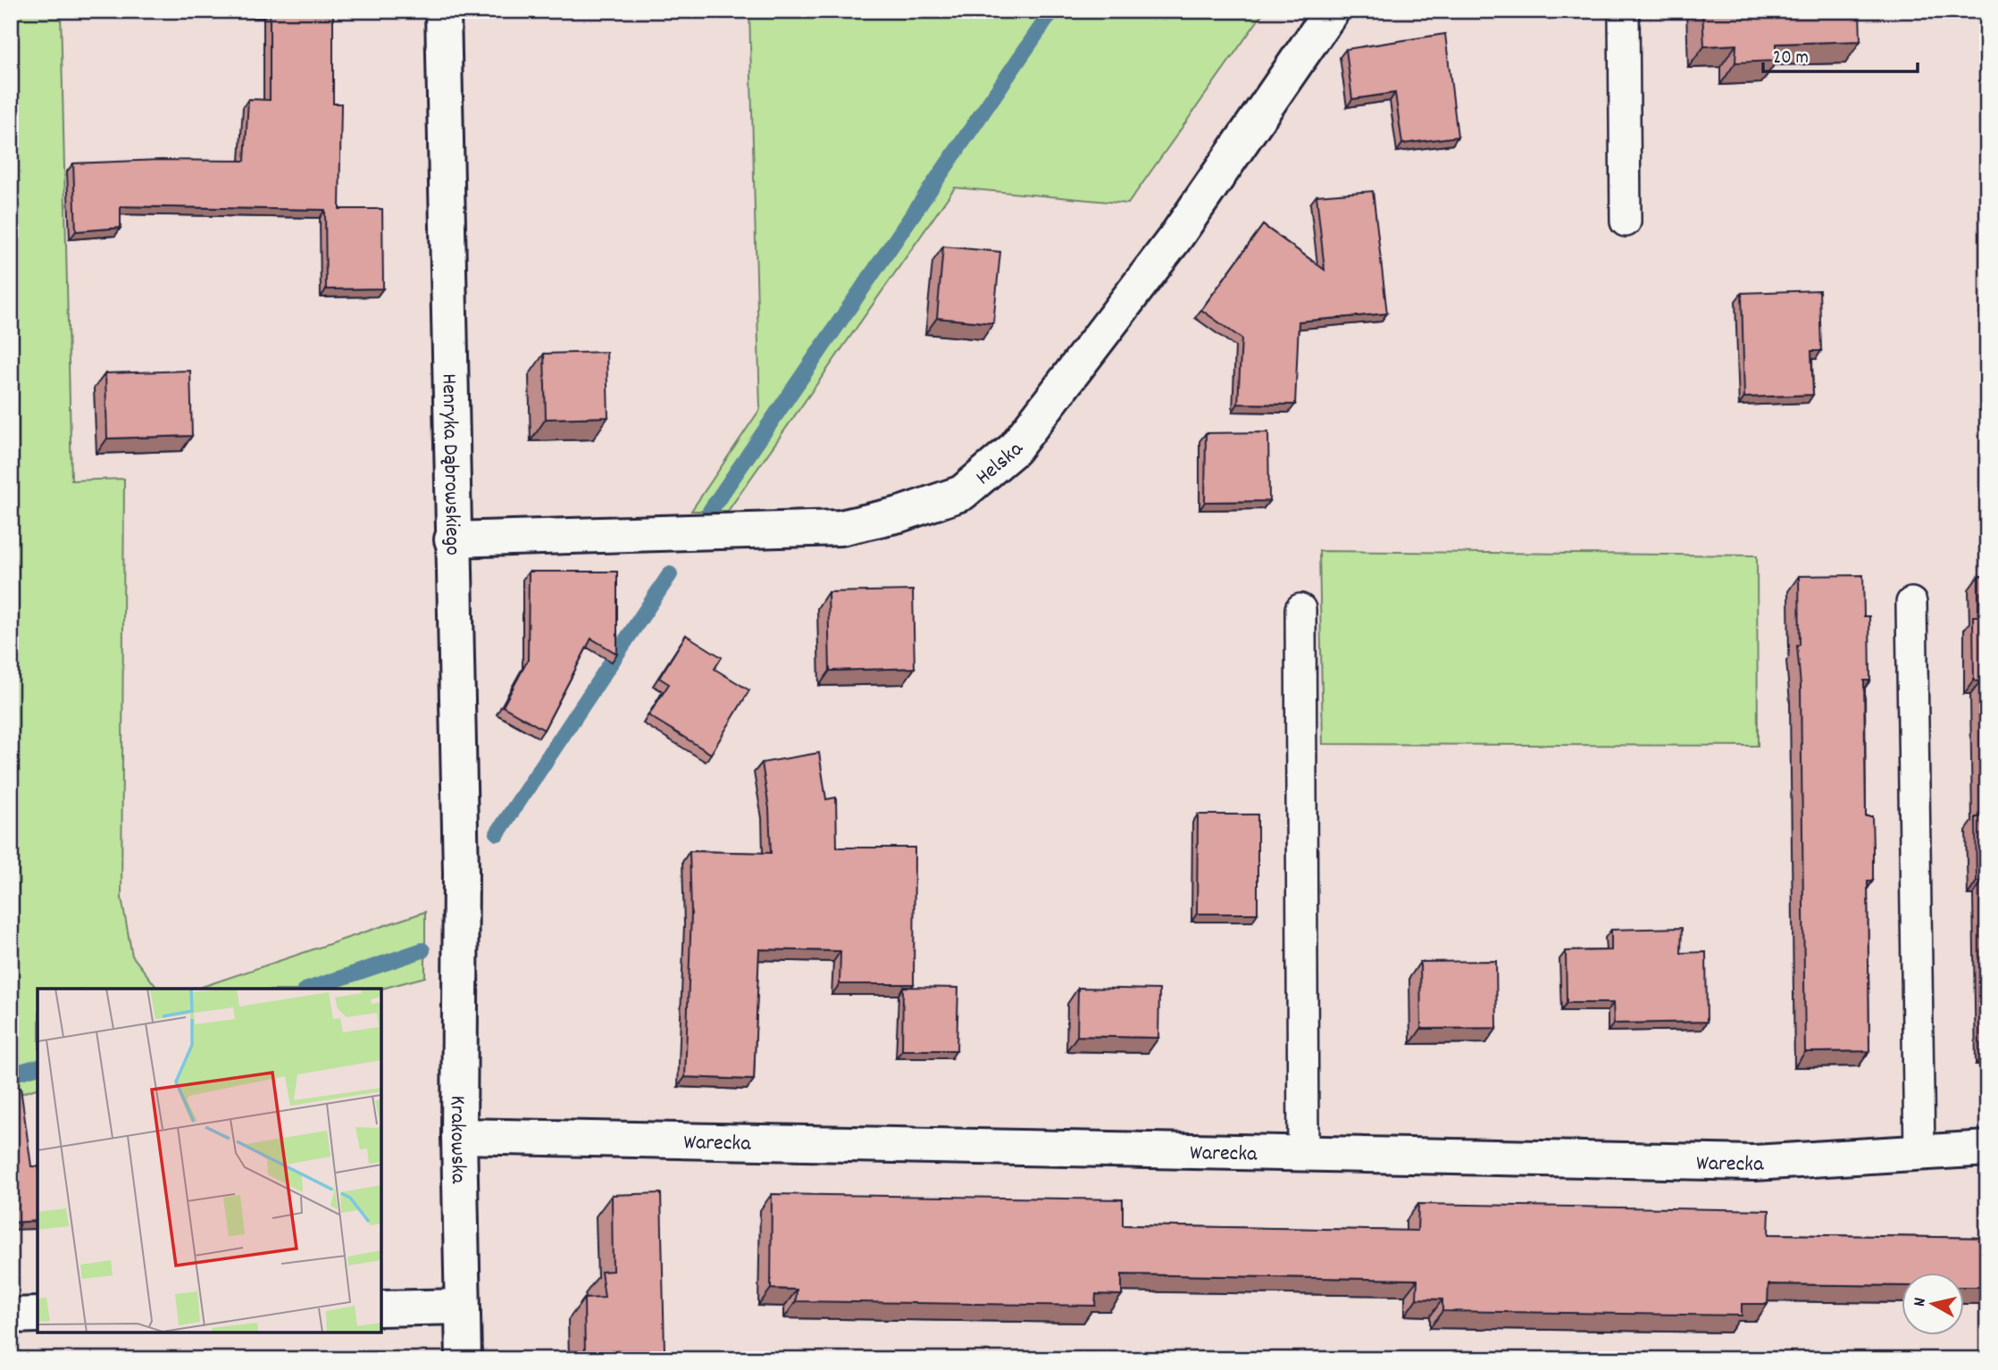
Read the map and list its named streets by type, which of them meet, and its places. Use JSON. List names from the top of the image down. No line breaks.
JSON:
{"streets":{"street":["Helska","Henryka Dąbrowskiego","Krakowska","Warecka"]},"crossings":[["Helska","Henryka Dąbrowskiego"],["Henryka Dąbrowskiego","Krakowska"],["Krakowska","Warecka"]],"scale_bar":"20 m","north":"left"}
